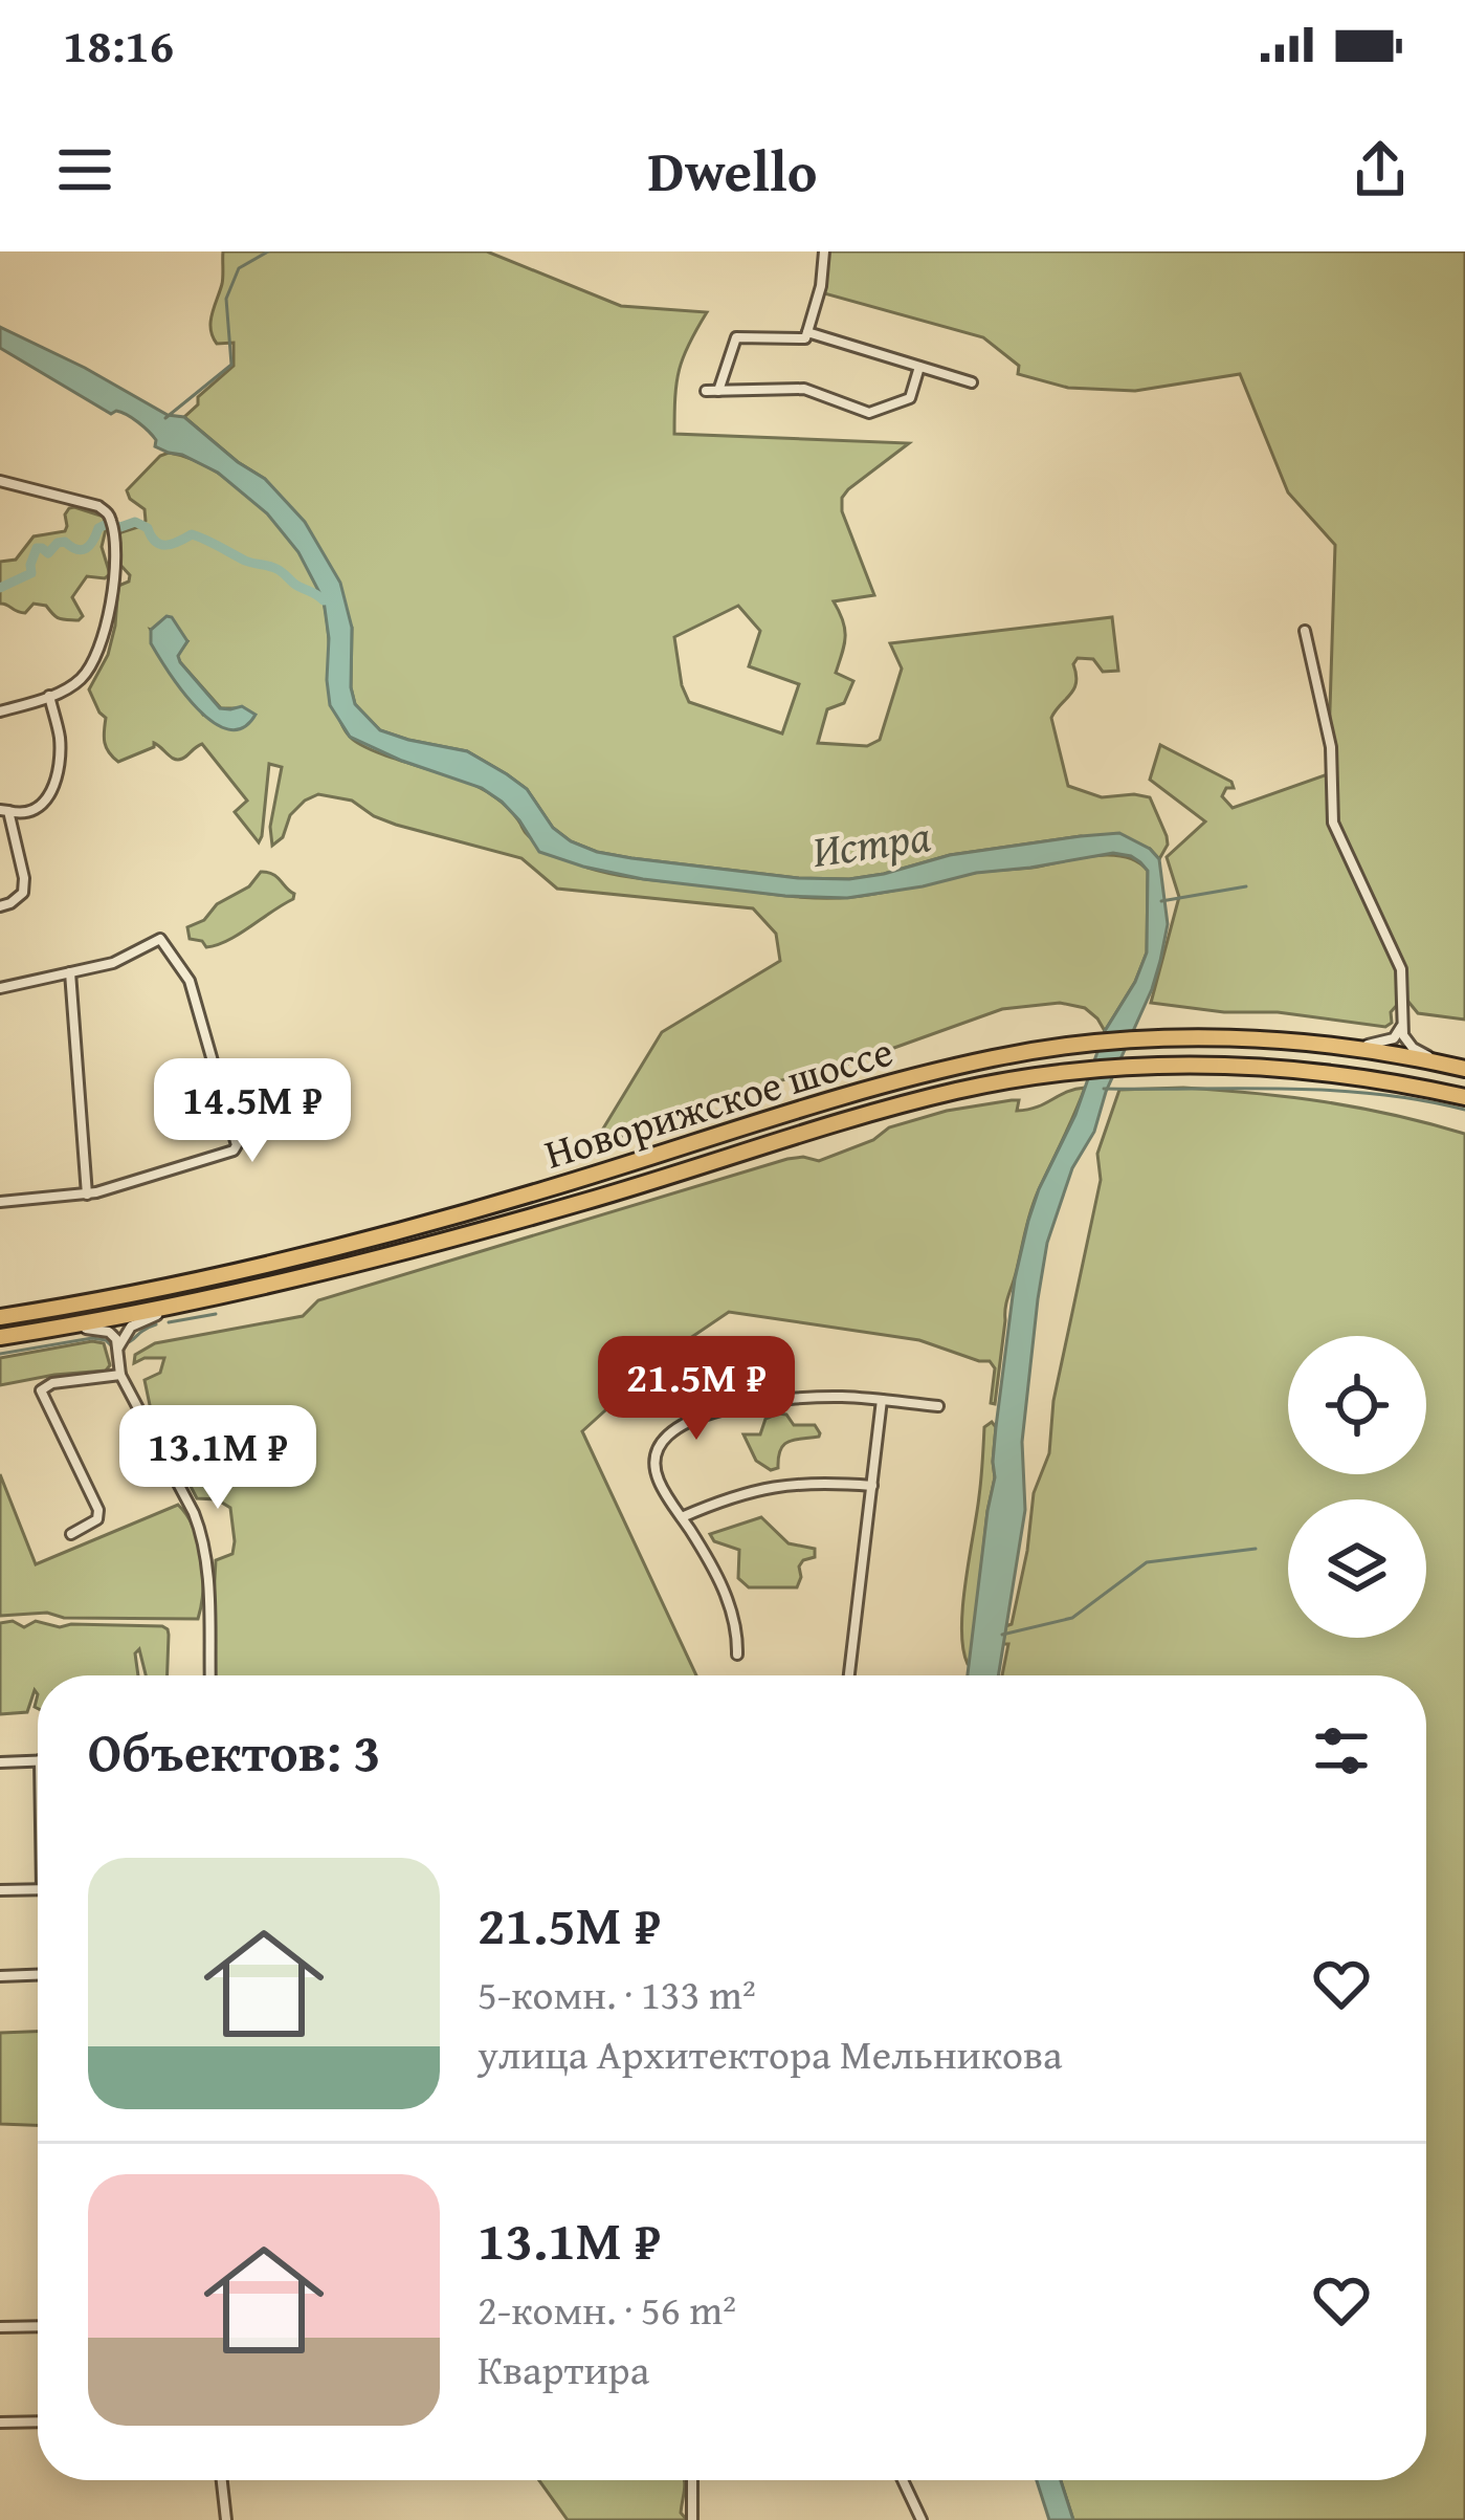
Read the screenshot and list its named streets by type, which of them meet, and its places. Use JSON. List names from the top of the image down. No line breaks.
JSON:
{"streets":{"highway":["Новорижское шоссе"]},"water":["Истра"],"page":{"status":"18:16","header":"Dwello","price":["14.5M ₽","21.5M ₽","13.1M ₽"],"heading":"Объектов: 3","list":[{"name":"21.5M ₽","note":"5-комн. · 133 m² · улица Архитектора Мельникова"},{"name":"13.1M ₽","note":"2-комн. · 56 m² · Квартира"}]}}
